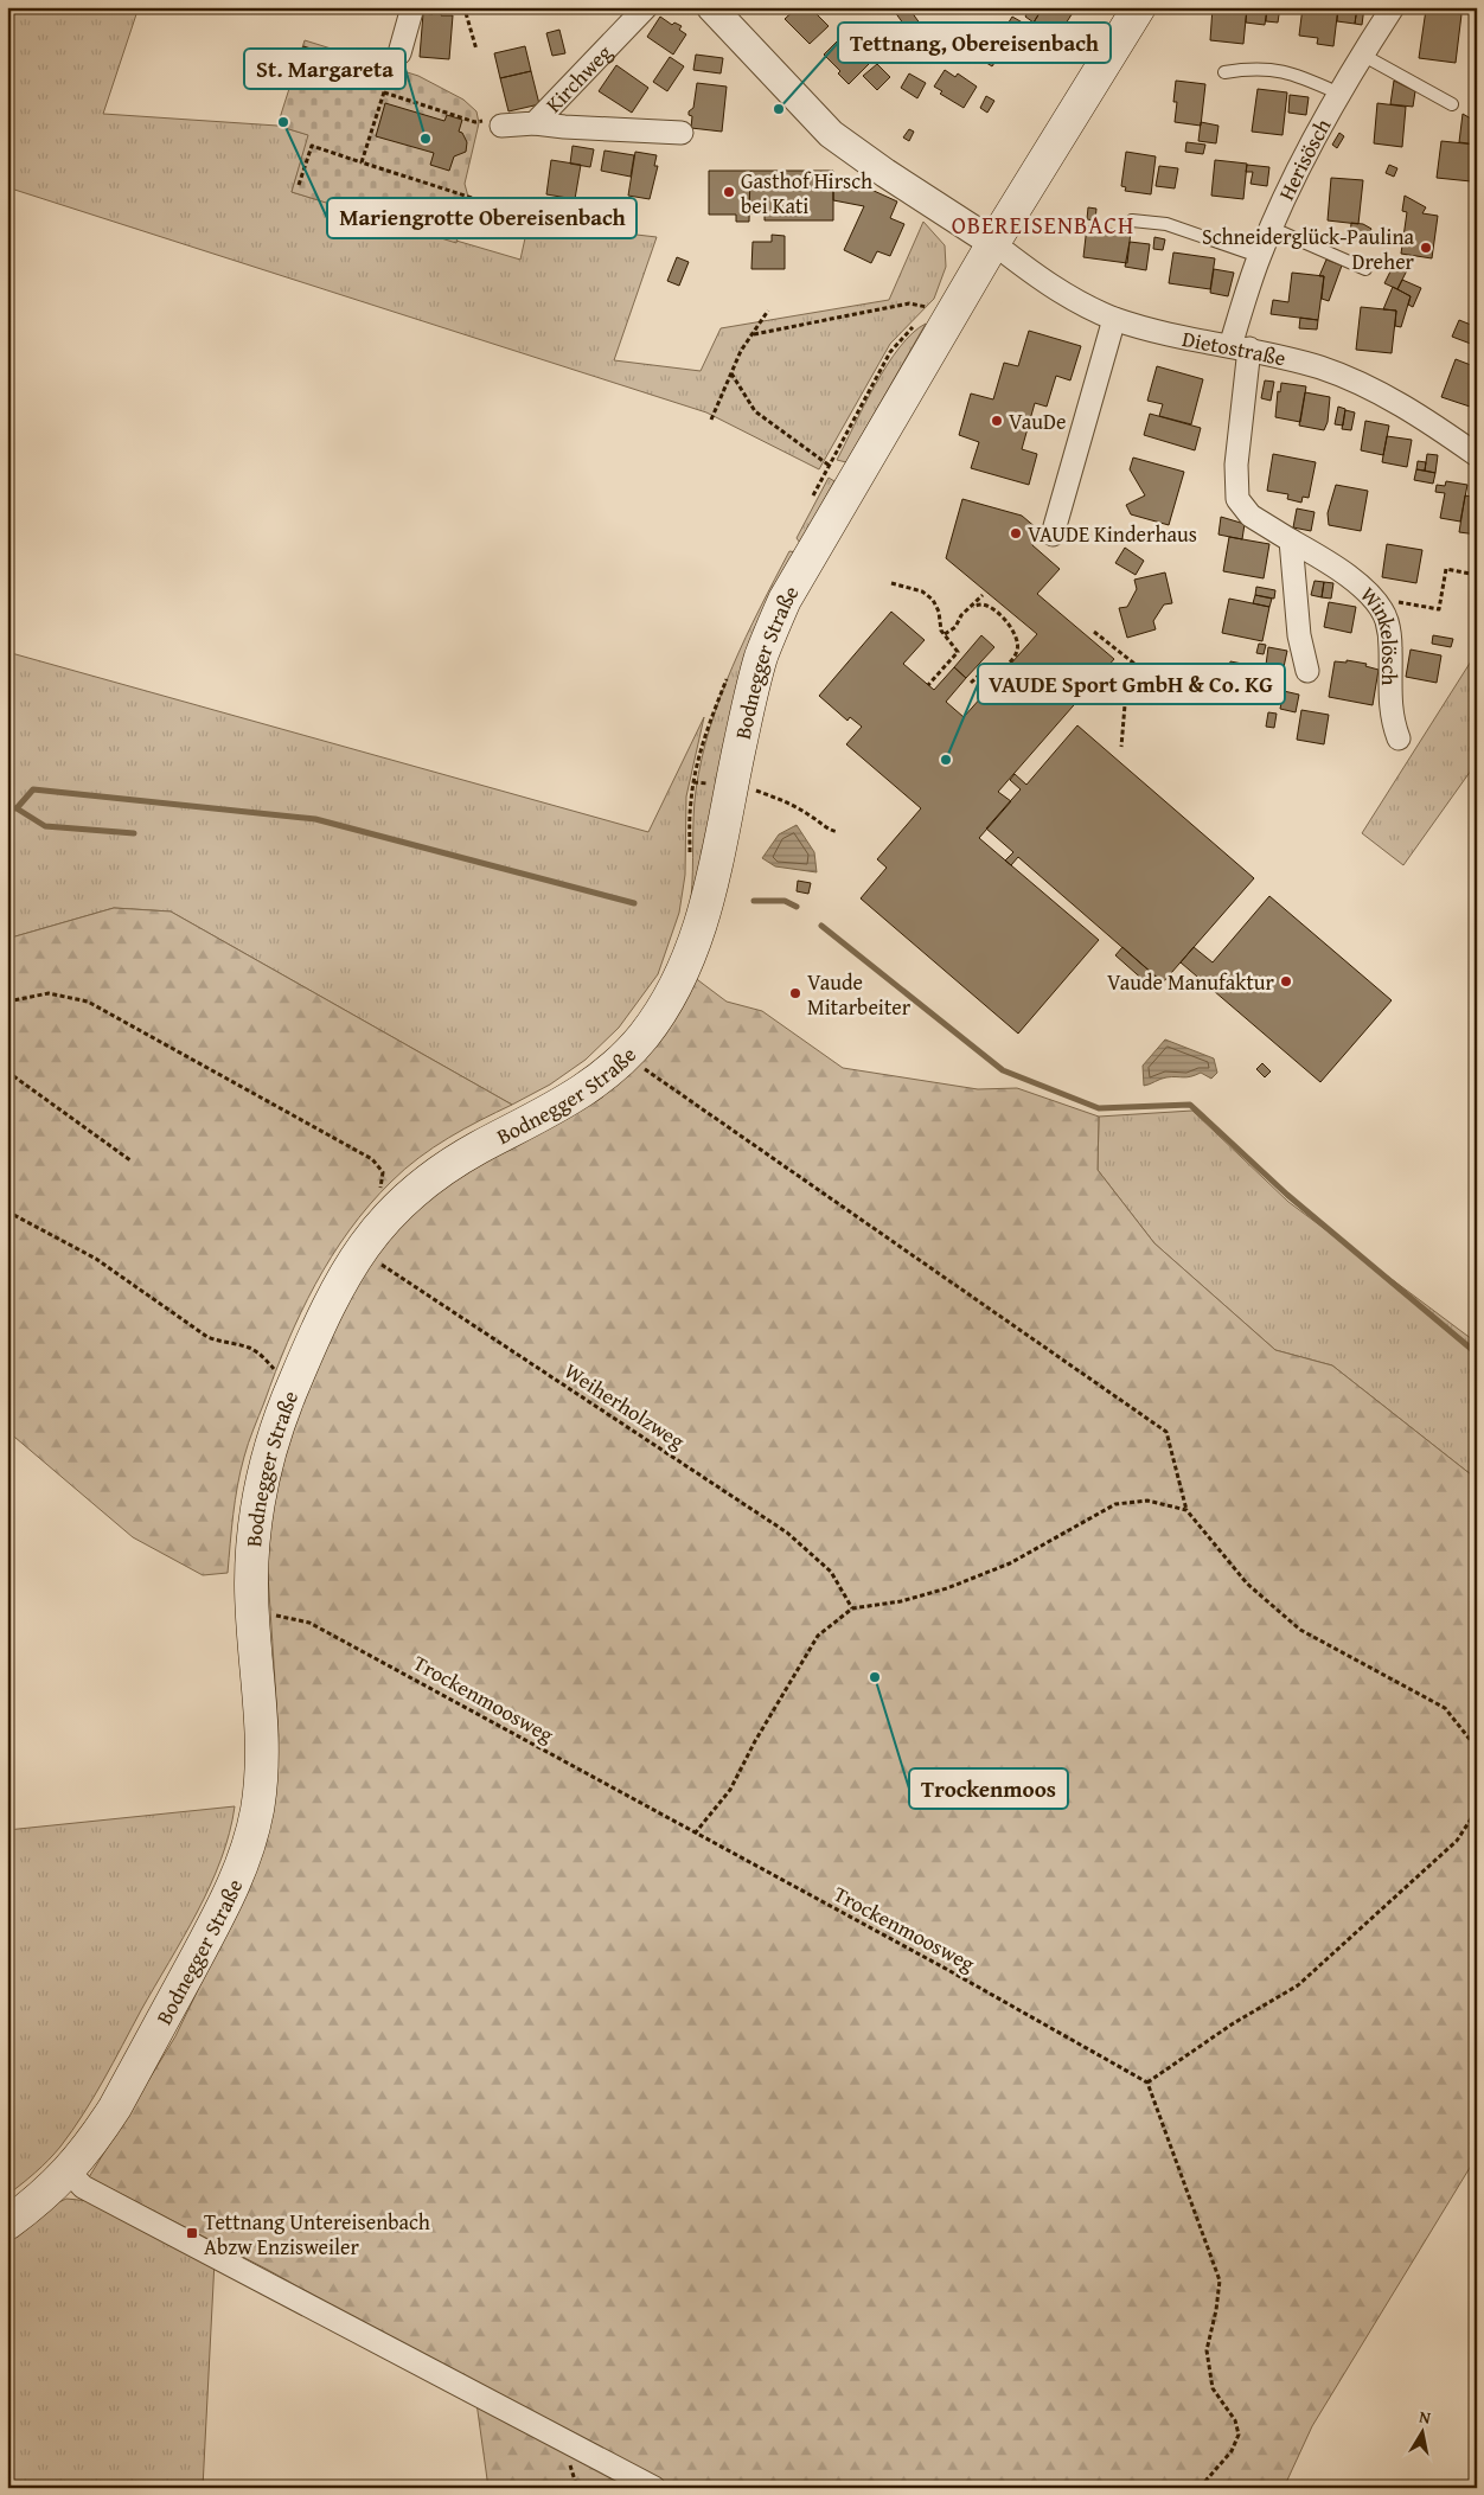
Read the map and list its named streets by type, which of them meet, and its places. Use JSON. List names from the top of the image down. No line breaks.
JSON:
{"streets":{"main road":["Bodnegger Straße"],"street":["Kirchweg","Herisösch","Dietostraße","Winkelösch"],"path":["Weiherholzweg","Trockenmoosweg"]},"crossings":[["Herisösch","Dietostraße"],["Herisösch","Winkelösch"],["Dietostraße","Winkelösch"],["Dietostraße","Bodnegger Straße"],["Bodnegger Straße","Weiherholzweg"],["Bodnegger Straße","Trockenmoosweg"]],"districts":["OBEREISENBACH"],"places":{"other":["Tettnang, Obereisenbach","Mariengrotte Obereisenbach","St. Margareta","Gasthof Hirsch bei Kati","Schneiderglück-Paulina Dreher","VauDe","VAUDE Kinderhaus","VAUDE Sport GmbH & Co. KG","Vaude Manufaktur","Vaude Mitarbeiter","Trockenmoos"],"transit":["Tettnang Untereisenbach Abzw Enzisweiler"]},"north":"top"}
